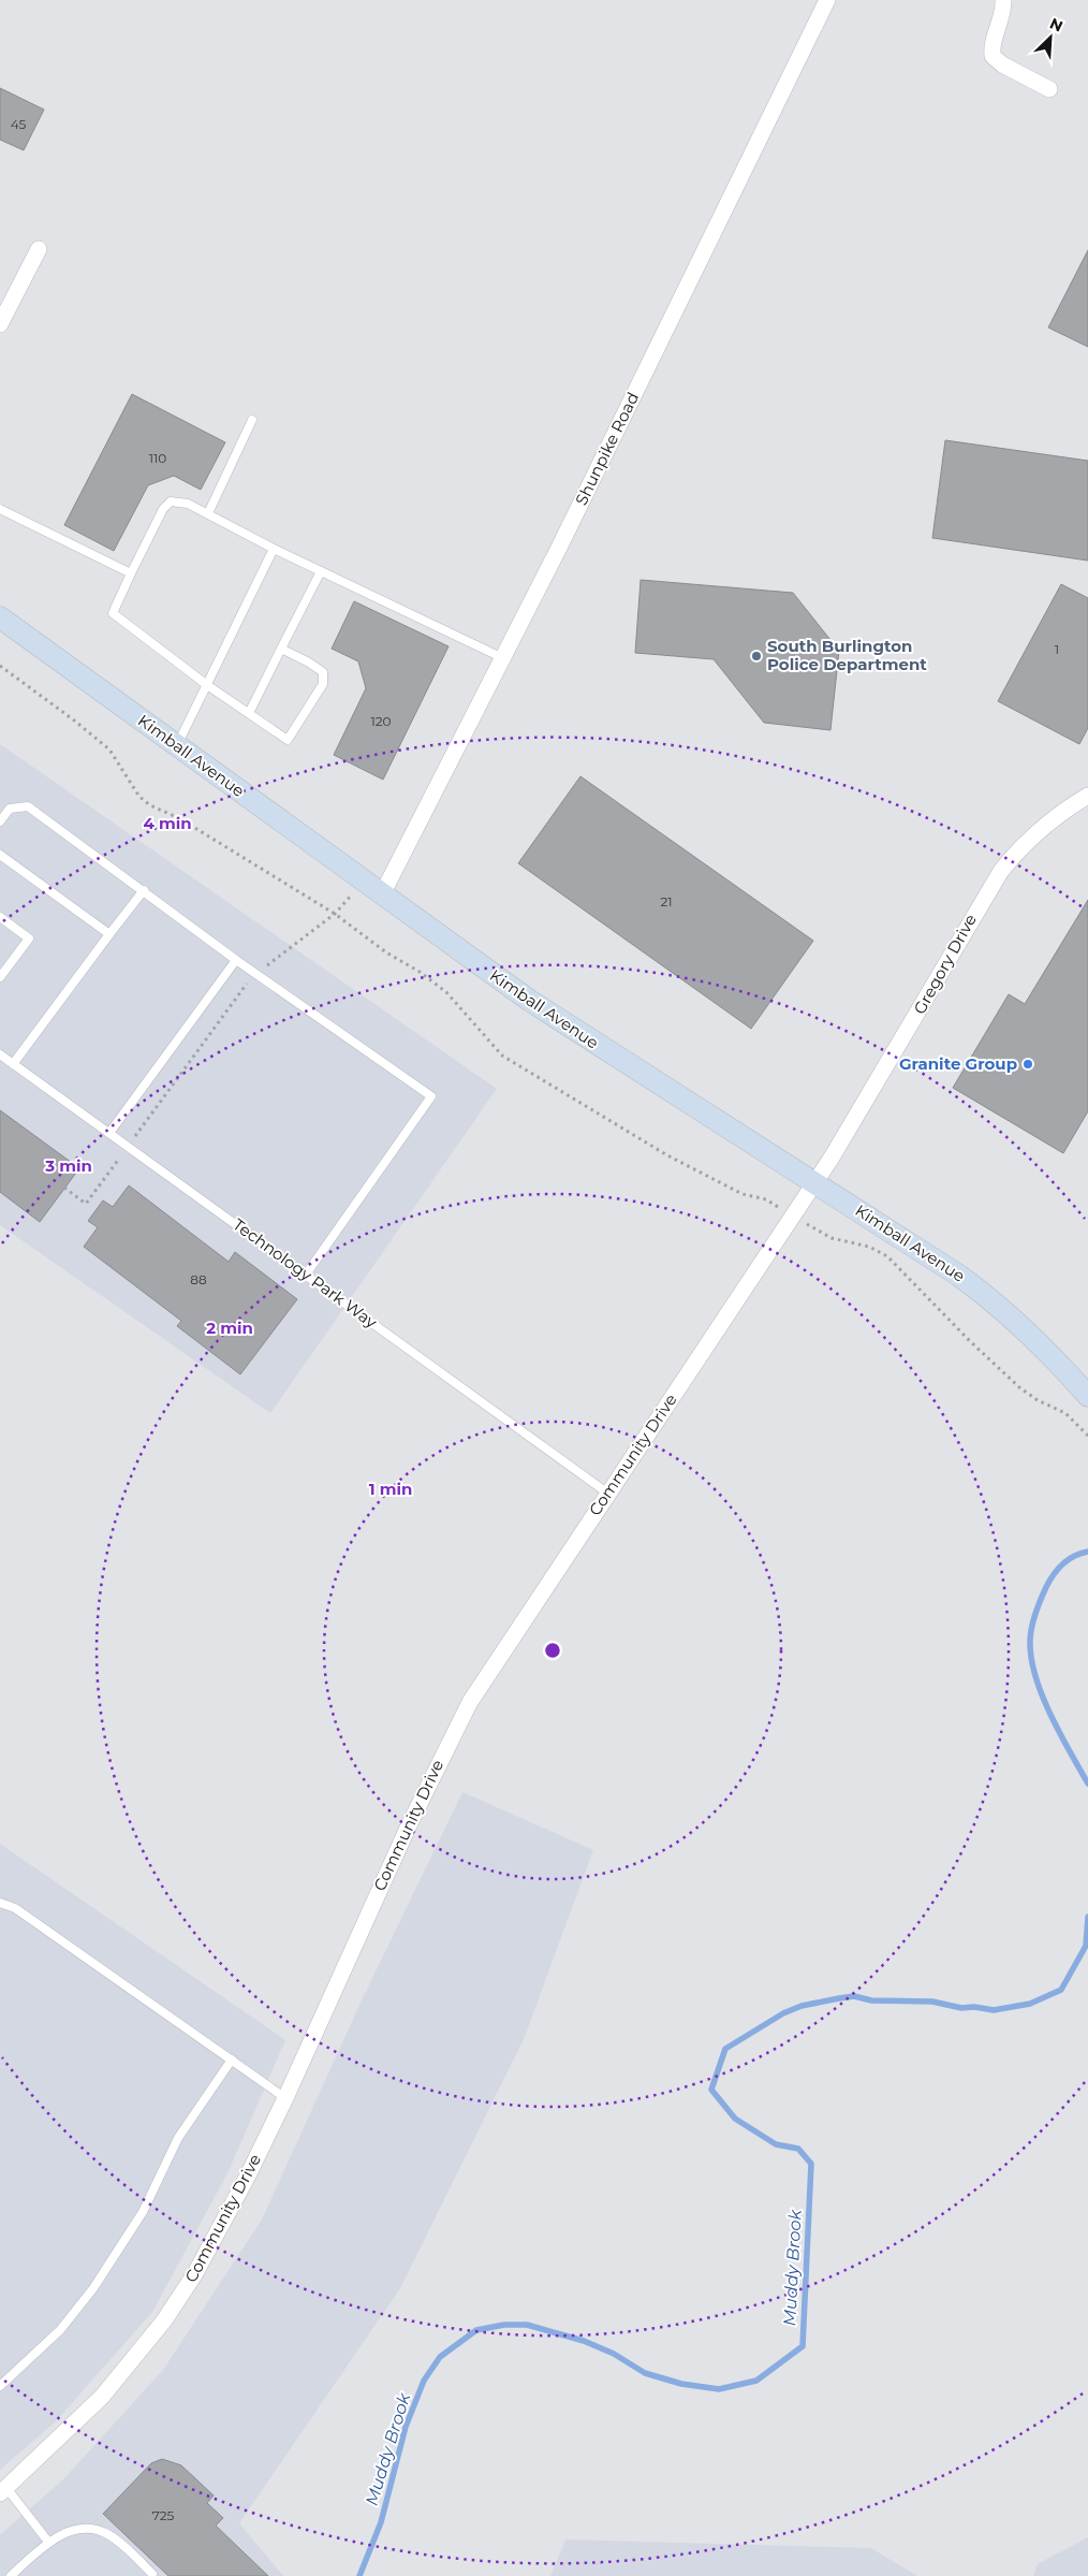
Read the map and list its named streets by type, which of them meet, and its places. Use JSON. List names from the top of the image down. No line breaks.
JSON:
{"streets":{"main road":["Kimball Avenue"],"street":["Shunpike Road","Gregory Drive","Community Drive"],"lane":["Technology Park Way"]},"crossings":[["Shunpike Road","Kimball Avenue"],["Kimball Avenue","Community Drive"],["Gregory Drive","Community Drive"],["Technology Park Way","Community Drive"]],"water":["Muddy Brook"],"places":["South Burlington Police Department","Granite Group"],"house_numbers":["45","110","1","120","21","88","725"],"north":"top right","rings":["4 min","3 min","2 min","1 min"]}
